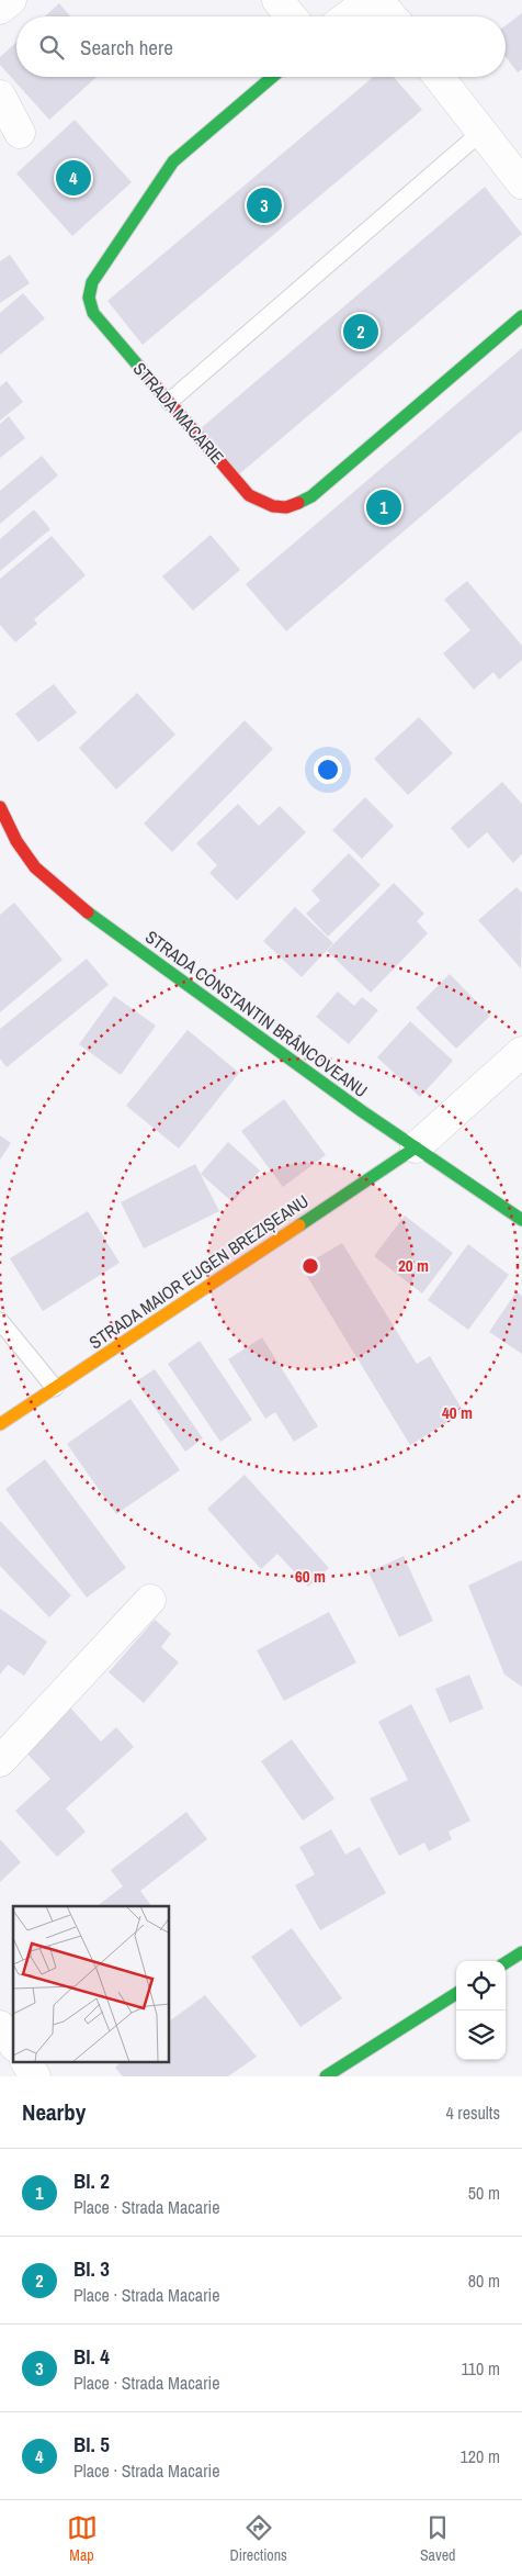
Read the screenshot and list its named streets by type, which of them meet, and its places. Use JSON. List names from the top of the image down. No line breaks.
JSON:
{"streets":{"street":["STRADA MACARIE","STRADA CONSTANTIN BRÂNCOVEANU","STRADA MAIOR EUGEN BREZIȘEANU"]},"crossings":[["STRADA CONSTANTIN BRÂNCOVEANU","STRADA MAIOR EUGEN BREZIȘEANU"]],"page":{"search":"Search here","pins":["4","3","2","1"],"heading":["Nearby","4 results"],"list":[{"mark":"1","name":"Bl. 2","note":"Place · Strada Macarie","value":"50 m"},{"mark":"2","name":"Bl. 3","note":"Place · Strada Macarie","value":"80 m"},{"mark":"3","name":"Bl. 4","note":"Place · Strada Macarie","value":"110 m"},{"mark":"4","name":"Bl. 5","note":"Place · Strada Macarie","value":"120 m"}],"nav":["Map","Directions","Saved"]},"rings":["20 m","40 m","60 m"]}
